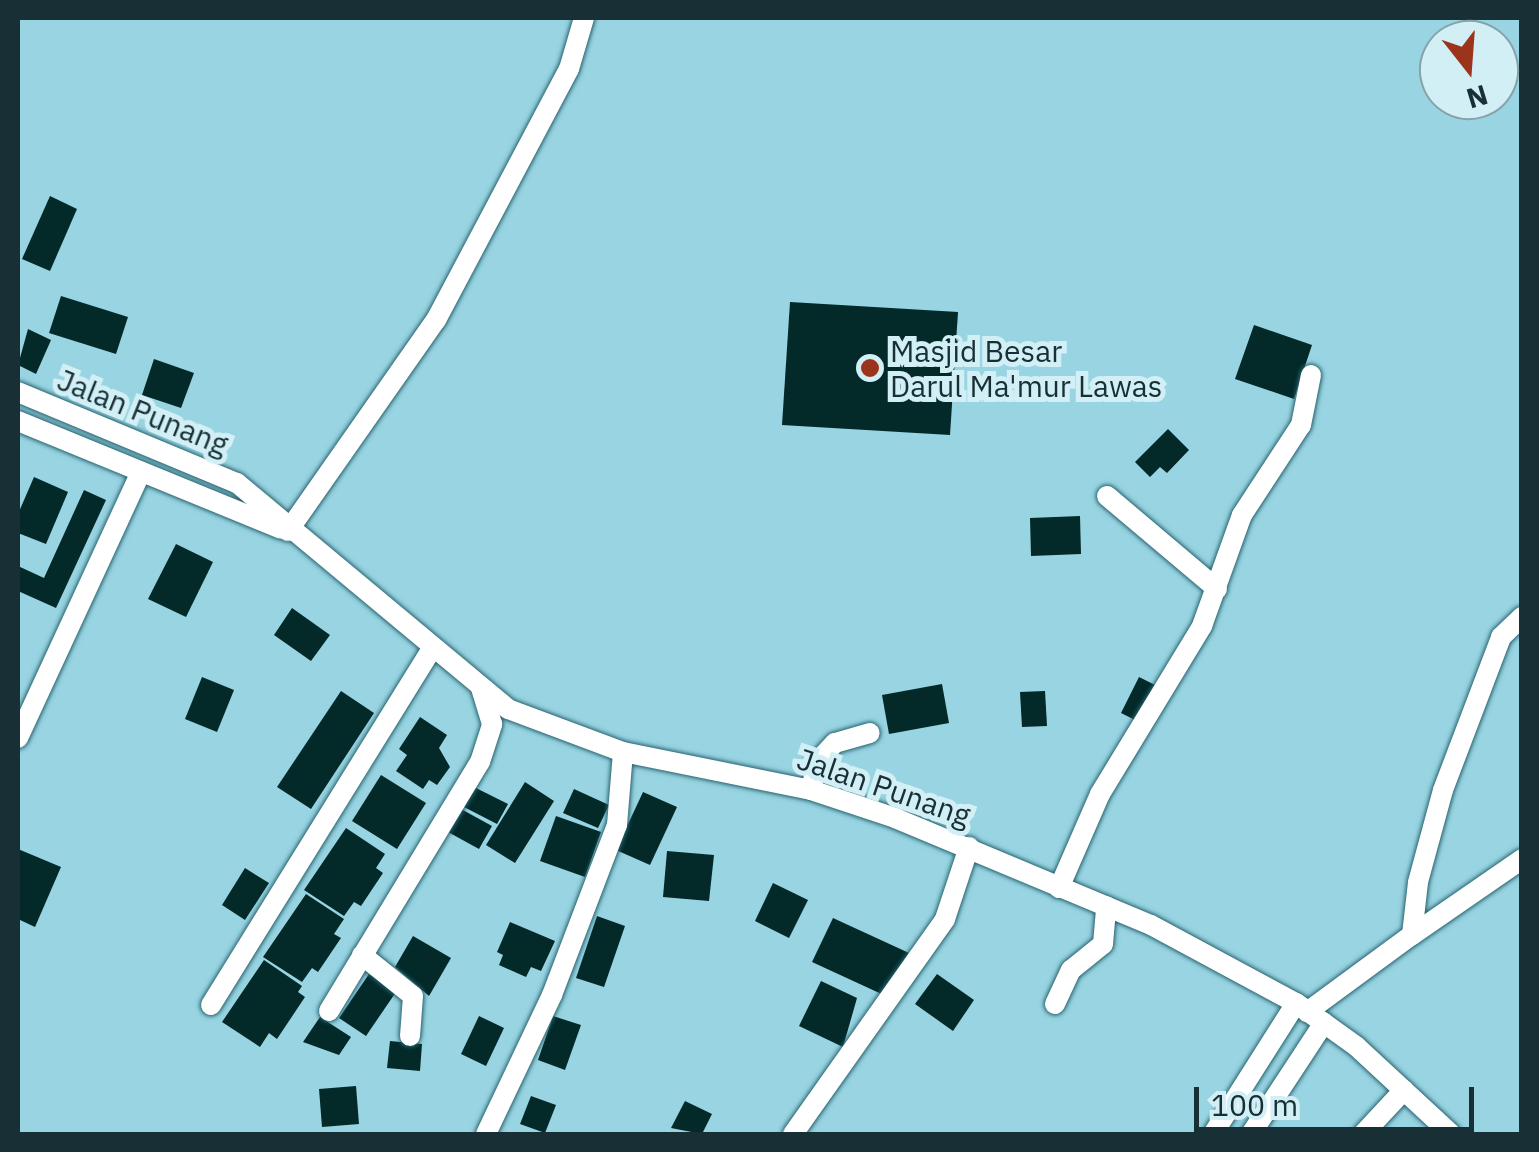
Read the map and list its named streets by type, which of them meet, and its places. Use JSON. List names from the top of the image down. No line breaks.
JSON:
{"streets":{"street":["Jalan Punang"]},"places":["Masjid Besar Darul Ma'mur Lawas"],"scale_bar":"100 m","north":"bottom"}
